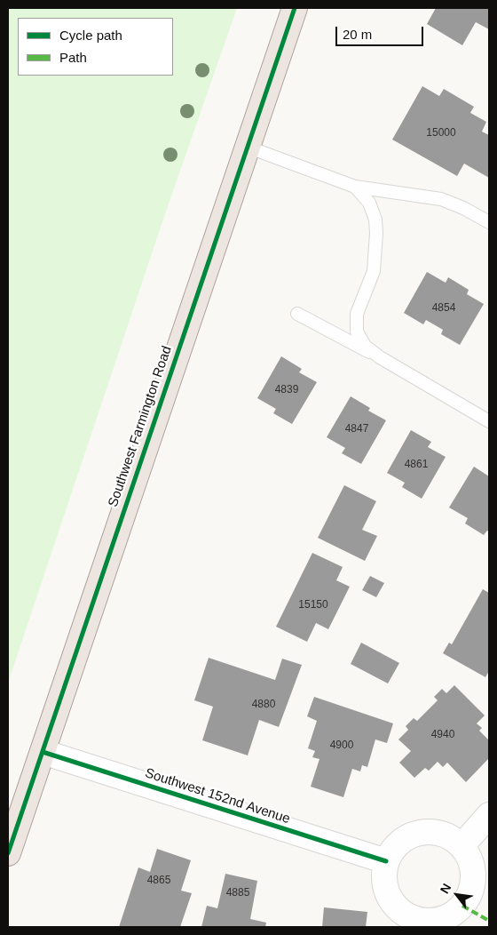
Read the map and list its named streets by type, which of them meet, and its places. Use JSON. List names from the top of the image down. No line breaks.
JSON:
{"streets":{"main road":["Southwest Farmington Road"],"street":["Southwest 152nd Avenue"]},"crossings":[["Southwest Farmington Road","Southwest 152nd Avenue"]],"house_numbers":["15000","4854","4839","4847","4861","15150","4880","4940","4900","4865","4885"],"legend":["Cycle path","Path"],"scale_bar":"20 m","north":"top left"}
